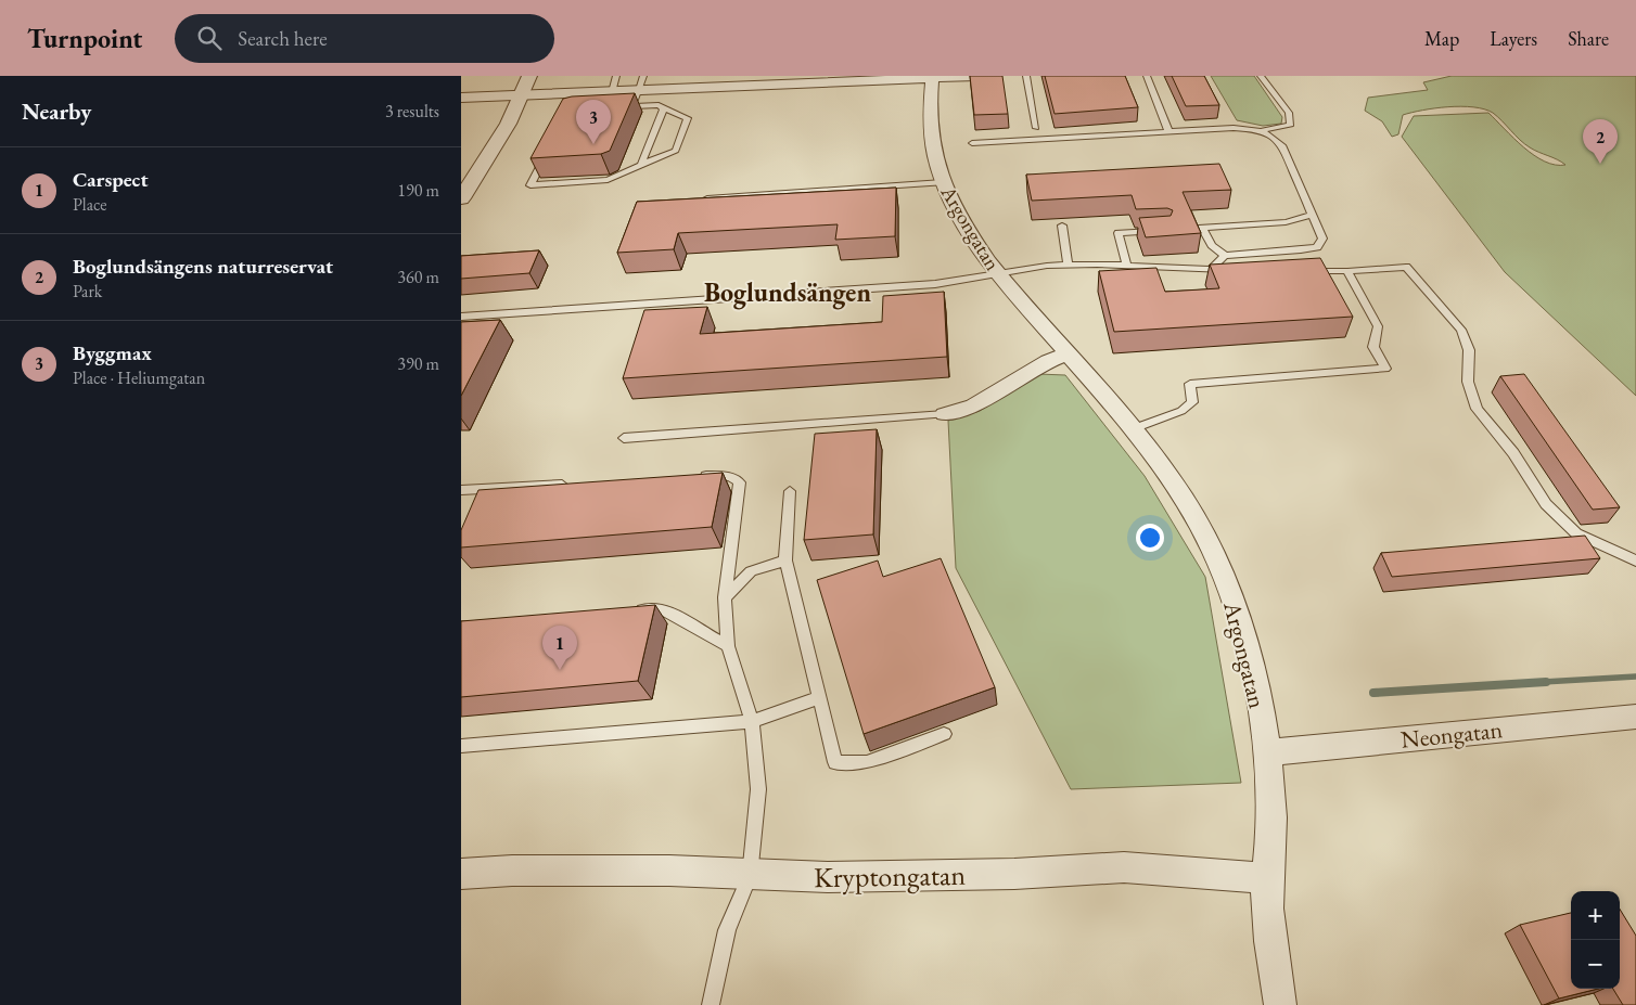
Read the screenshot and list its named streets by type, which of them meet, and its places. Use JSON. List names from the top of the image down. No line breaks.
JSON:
{"streets":{"street":["Argongatan","Neongatan","Kryptongatan"]},"crossings":[["Argongatan","Neongatan"],["Argongatan","Kryptongatan"]],"districts":["Boglundsängen"],"page":{"header":"Turnpoint","search":"Search here","nav":["Map","Layers","Share"],"heading":["Nearby","3 results"],"pins":["3","2","1"],"list":[{"mark":"1","name":"Carspect","note":"Place","value":"190 m"},{"mark":"2","name":"Boglundsängens naturreservat","note":"Park","value":"360 m"},{"mark":"3","name":"Byggmax","note":"Place · Heliumgatan","value":"390 m"}],"map_buttons":["+","−"]}}
